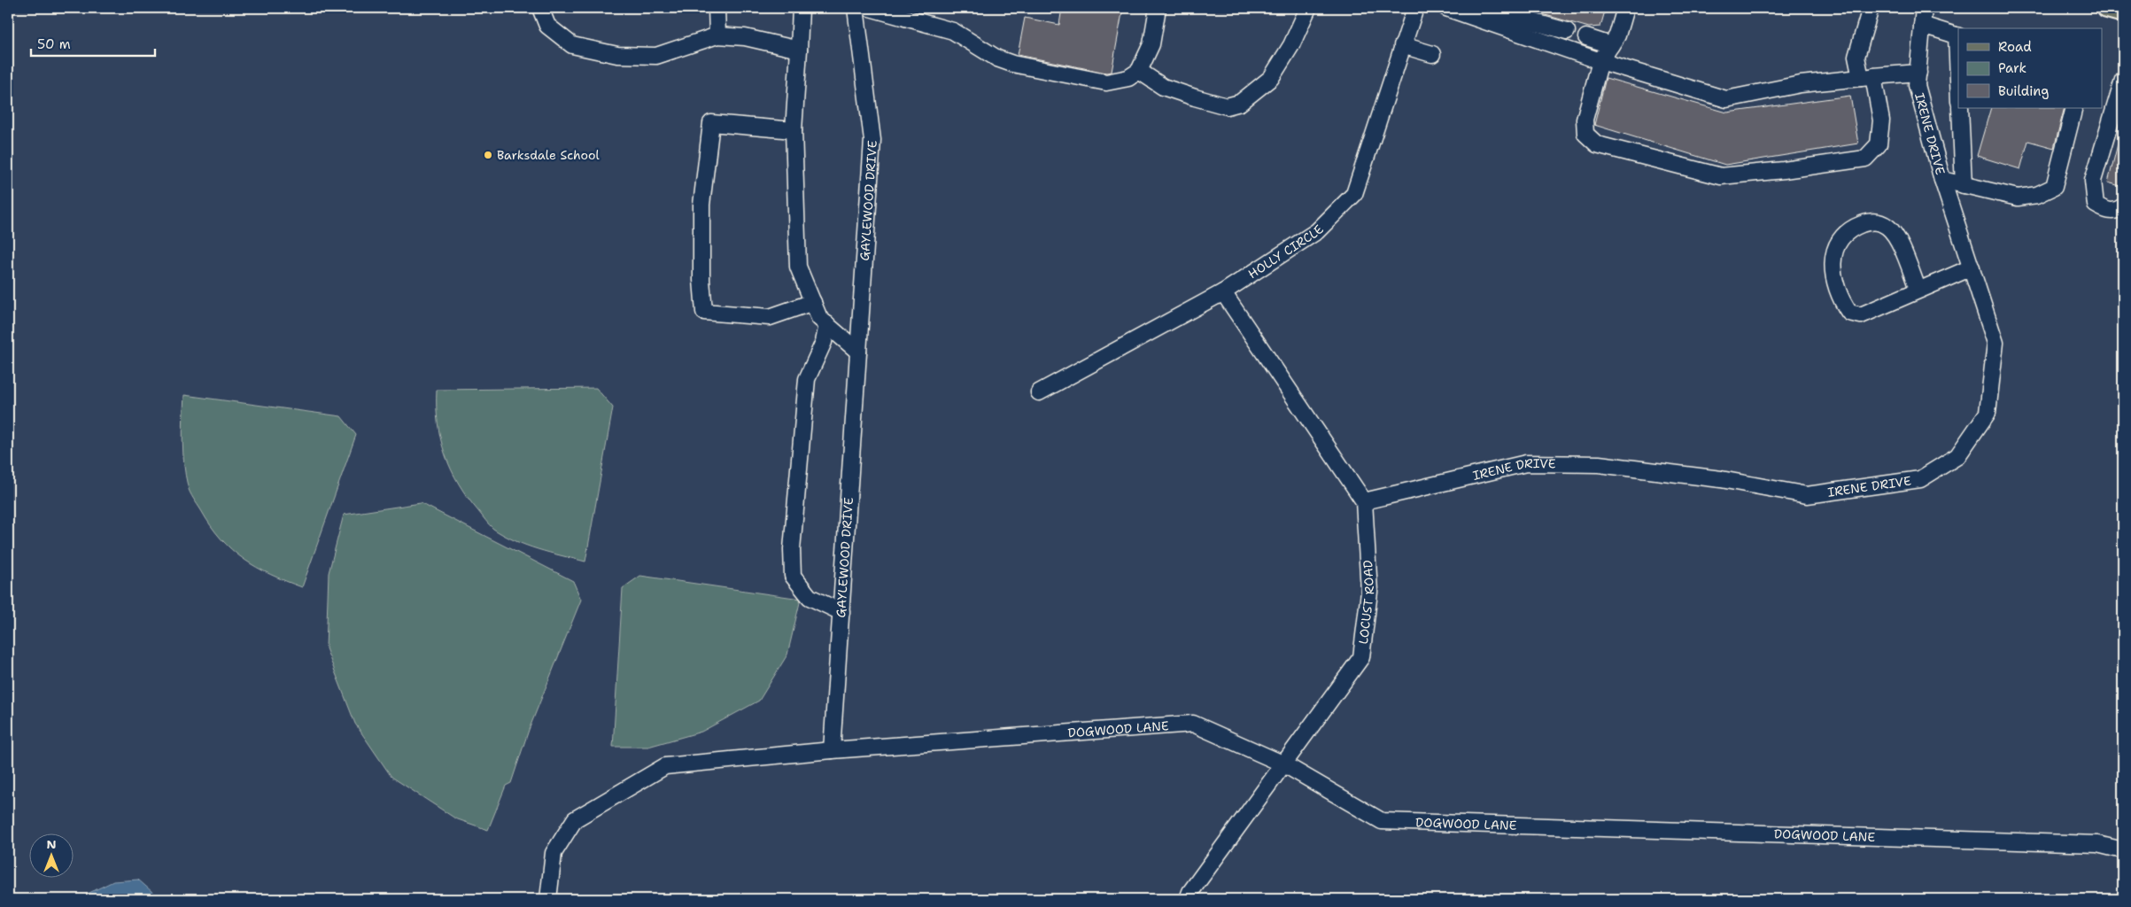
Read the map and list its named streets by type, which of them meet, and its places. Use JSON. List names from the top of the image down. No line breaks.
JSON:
{"streets":{"street":["IRENE DRIVE","GAYLEWOOD DRIVE","HOLLY CIRCLE","LOCUST ROAD","DOGWOOD LANE"]},"crossings":[["IRENE DRIVE","LOCUST ROAD"],["GAYLEWOOD DRIVE","DOGWOOD LANE"],["LOCUST ROAD","DOGWOOD LANE"]],"places":["Barksdale School"],"legend":["Road","Park","Building"],"scale_bar":"50 m","north":"top"}
